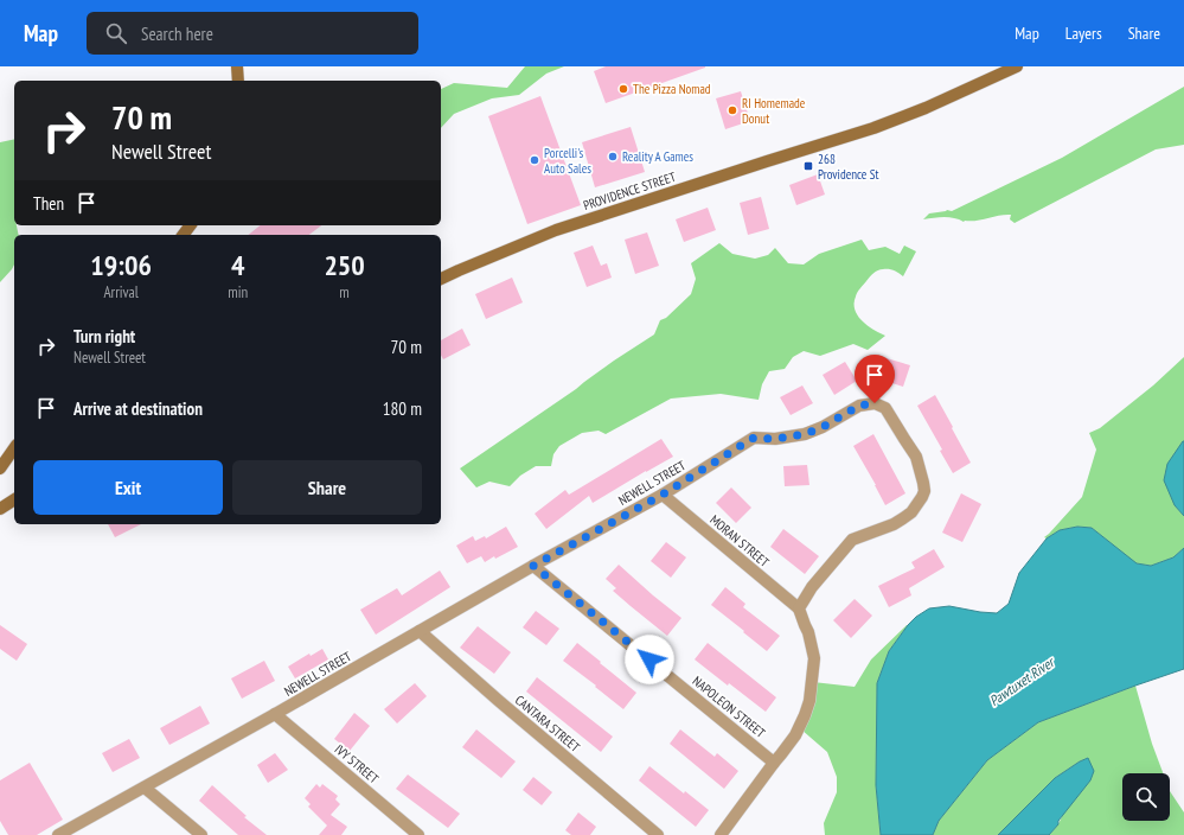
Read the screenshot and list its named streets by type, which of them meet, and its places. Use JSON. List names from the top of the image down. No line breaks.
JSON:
{"streets":{"main road":["PROVIDENCE STREET"],"street":["NEWELL STREET","MORAN STREET","NAPOLEON STREET","CANTARA STREET","IVY STREET"]},"crossings":[["NEWELL STREET","MORAN STREET"],["NEWELL STREET","NAPOLEON STREET"],["NEWELL STREET","CANTARA STREET"],["NEWELL STREET","IVY STREET"]],"water":["Pawtuxet River"],"places":{"other":["The Pizza Nomad","RI Homemade Donut","Reality A Games","Porcelli's Auto Sales"],"transit":["268 Providence St"]},"page":{"header":"Map","search":"Search here","nav":["Map","Layers","Share"],"turn":["70 m","Newell Street"],"then":"Then","eta":["19:06","Arrival","4","min","250","m"],"list":[{"name":"Turn right","note":"Newell Street","value":"70 m"},{"name":"Arrive at destination","value":"180 m"}],"buttons":["Exit","Share"]}}
